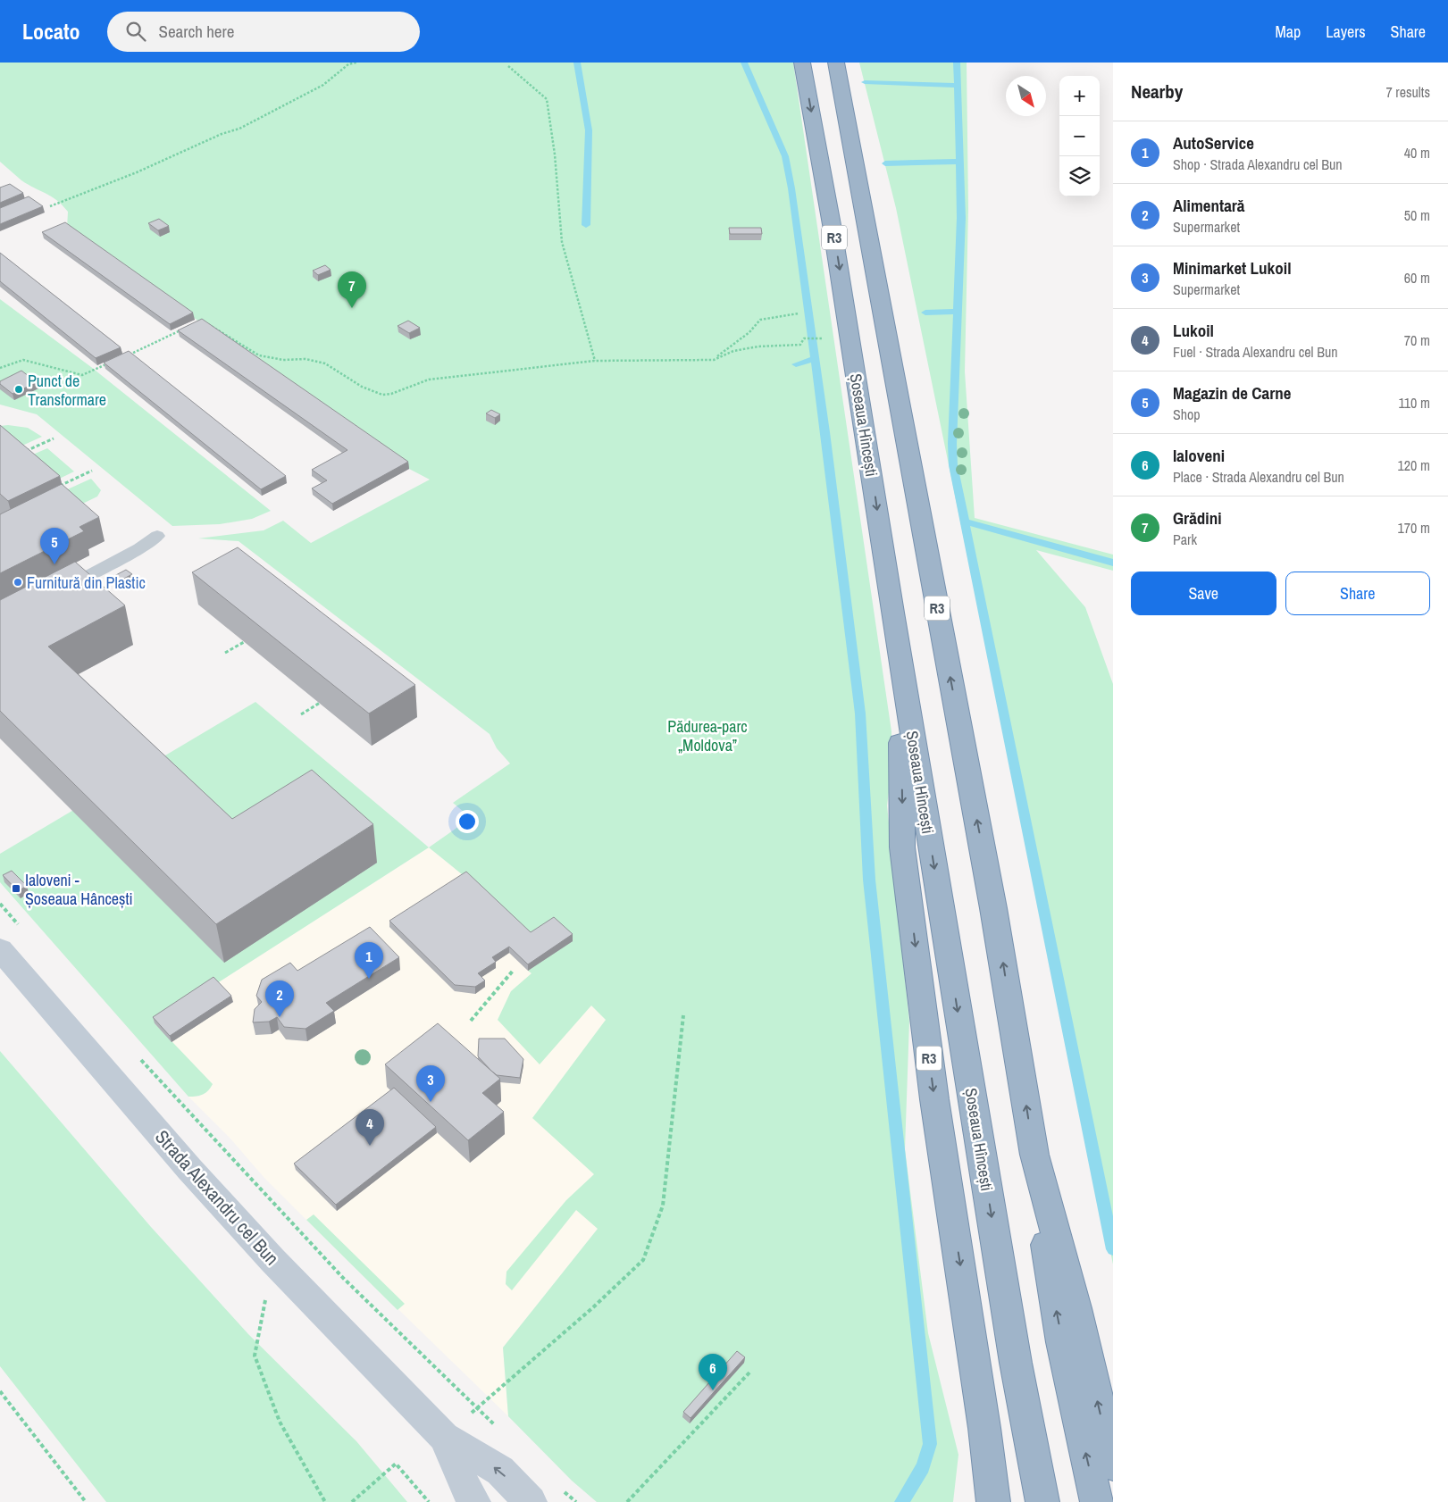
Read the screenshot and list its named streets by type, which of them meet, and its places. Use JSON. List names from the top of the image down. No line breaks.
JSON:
{"streets":{"highway":["R3","Șoseaua Hîncești"],"main road":["Strada Alexandru cel Bun"]},"crossings":[["R3","Șoseaua Hîncești"]],"parks":["Pădurea-parc „Moldova”"],"places":{"other":["Punct de Transformare","Furnitură din Plastic"],"transit":["Ialoveni - Șoseaua Hâncești"]},"north":"bottom right","page":{"header":"Locato","search":"Search here","nav":["Map","Layers","Share"],"heading":["Nearby","7 results"],"map_buttons":["+","−"],"list":[{"mark":"1","name":"AutoService","note":"Shop · Strada Alexandru cel Bun","value":"40 m"},{"mark":"2","name":"Alimentară","note":"Supermarket","value":"50 m"},{"mark":"3","name":"Minimarket Lukoil","note":"Supermarket","value":"60 m"},{"mark":"4","name":"Lukoil","note":"Fuel · Strada Alexandru cel Bun","value":"70 m"},{"mark":"5","name":"Magazin de Carne","note":"Shop","value":"110 m"},{"mark":"6","name":"Ialoveni","note":"Place · Strada Alexandru cel Bun","value":"120 m"},{"mark":"7","name":"Grădini","note":"Park","value":"170 m"}],"pins":["7","5","1","2","3","4","6"],"buttons":["Save","Share"]}}
